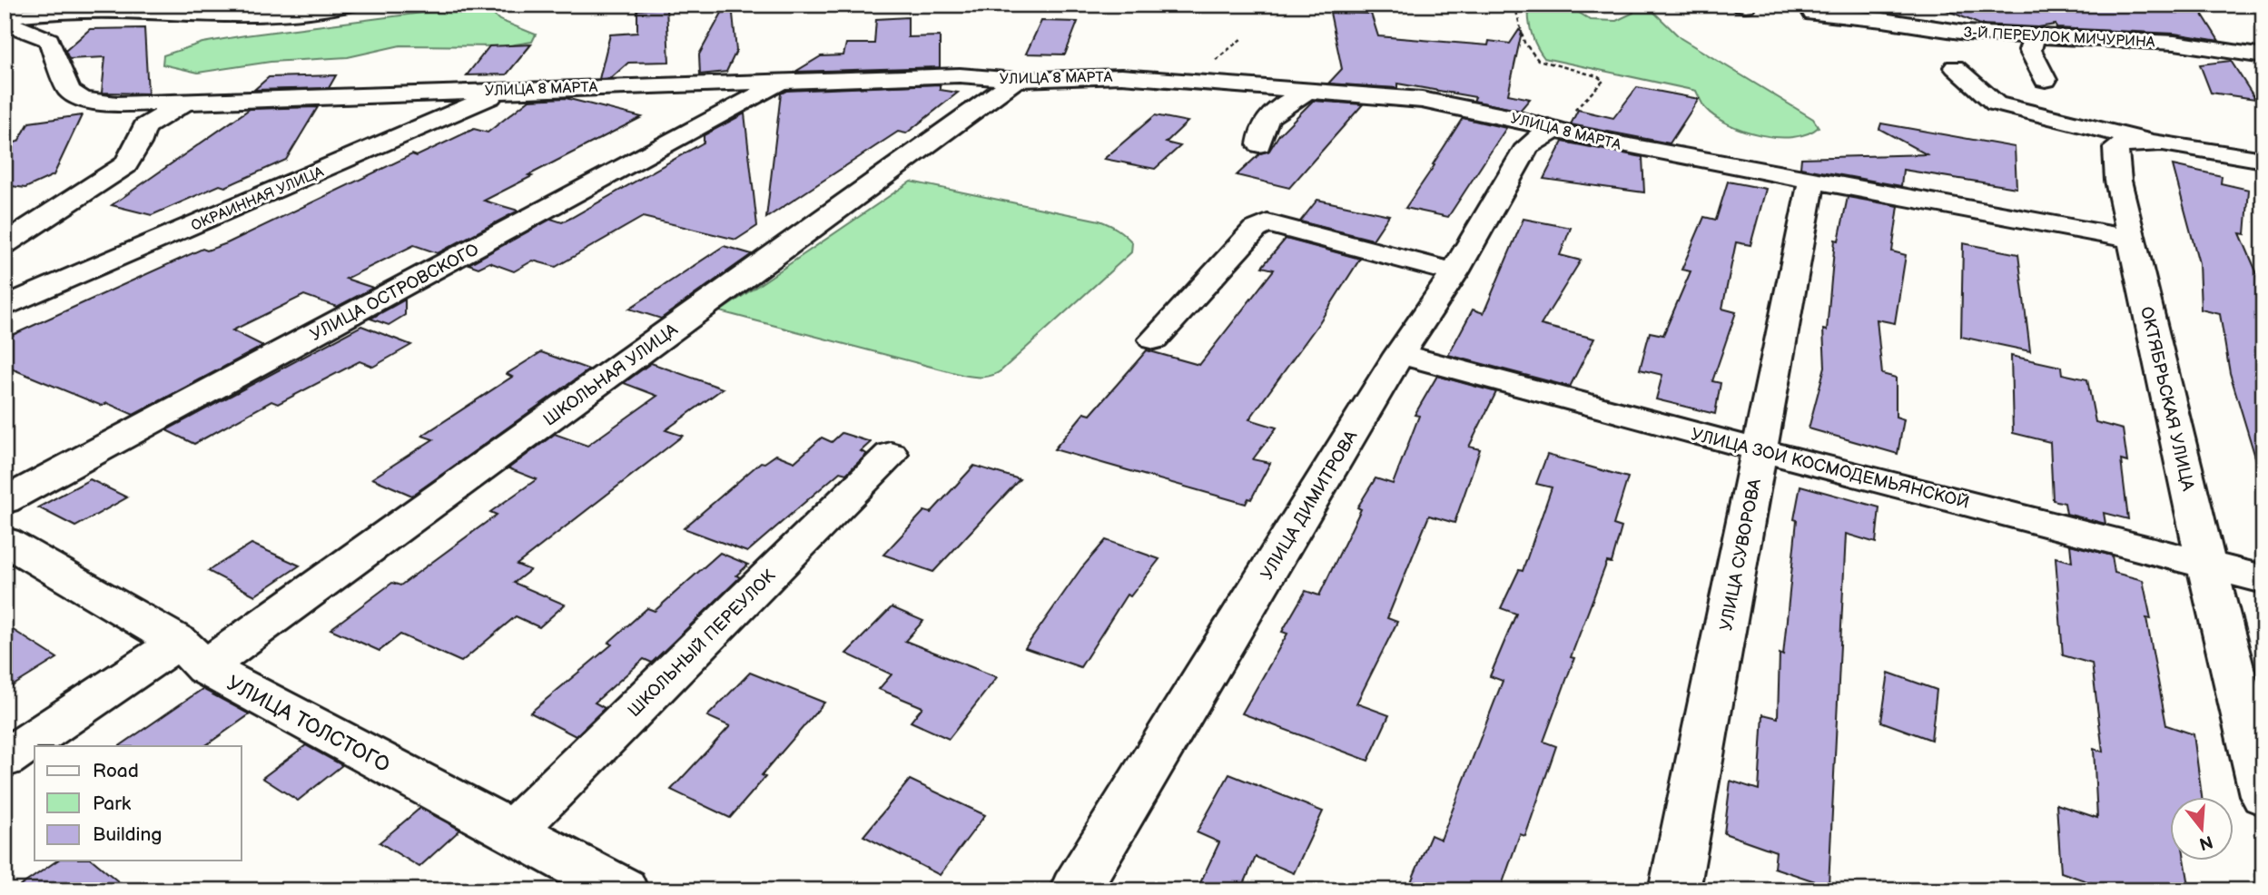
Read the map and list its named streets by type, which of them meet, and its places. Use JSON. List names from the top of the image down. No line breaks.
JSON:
{"streets":{"street":["3-Й ПЕРЕУЛОК МИЧУРИНА","УЛИЦА 8 МАРТА","ОКРАИННАЯ УЛИЦА","УЛИЦА ОСТРОВСКОГО","ШКОЛЬНАЯ УЛИЦА","ОКТЯБРЬСКАЯ УЛИЦА","УЛИЦА ЗОИ КОСМОДЕМЬЯНСКОЙ","УЛИЦА ДИМИТРОВА","УЛИЦА СУВОРОВА","ШКОЛЬНЫЙ ПЕРЕУЛОК","УЛИЦА ТОЛСТОГО"]},"crossings":[["УЛИЦА 8 МАРТА","ОКРАИННАЯ УЛИЦА"],["УЛИЦА 8 МАРТА","УЛИЦА ОСТРОВСКОГО"],["УЛИЦА 8 МАРТА","ШКОЛЬНАЯ УЛИЦА"],["УЛИЦА 8 МАРТА","ОКТЯБРЬСКАЯ УЛИЦА"],["УЛИЦА 8 МАРТА","УЛИЦА ДИМИТРОВА"],["УЛИЦА 8 МАРТА","УЛИЦА СУВОРОВА"],["ШКОЛЬНАЯ УЛИЦА","УЛИЦА ТОЛСТОГО"],["ОКТЯБРЬСКАЯ УЛИЦА","УЛИЦА ЗОИ КОСМОДЕМЬЯНСКОЙ"],["УЛИЦА ЗОИ КОСМОДЕМЬЯНСКОЙ","УЛИЦА ДИМИТРОВА"],["УЛИЦА ЗОИ КОСМОДЕМЬЯНСКОЙ","УЛИЦА СУВОРОВА"],["ШКОЛЬНЫЙ ПЕРЕУЛОК","УЛИЦА ТОЛСТОГО"]],"legend":["Road","Park","Building"],"north":"bottom"}
